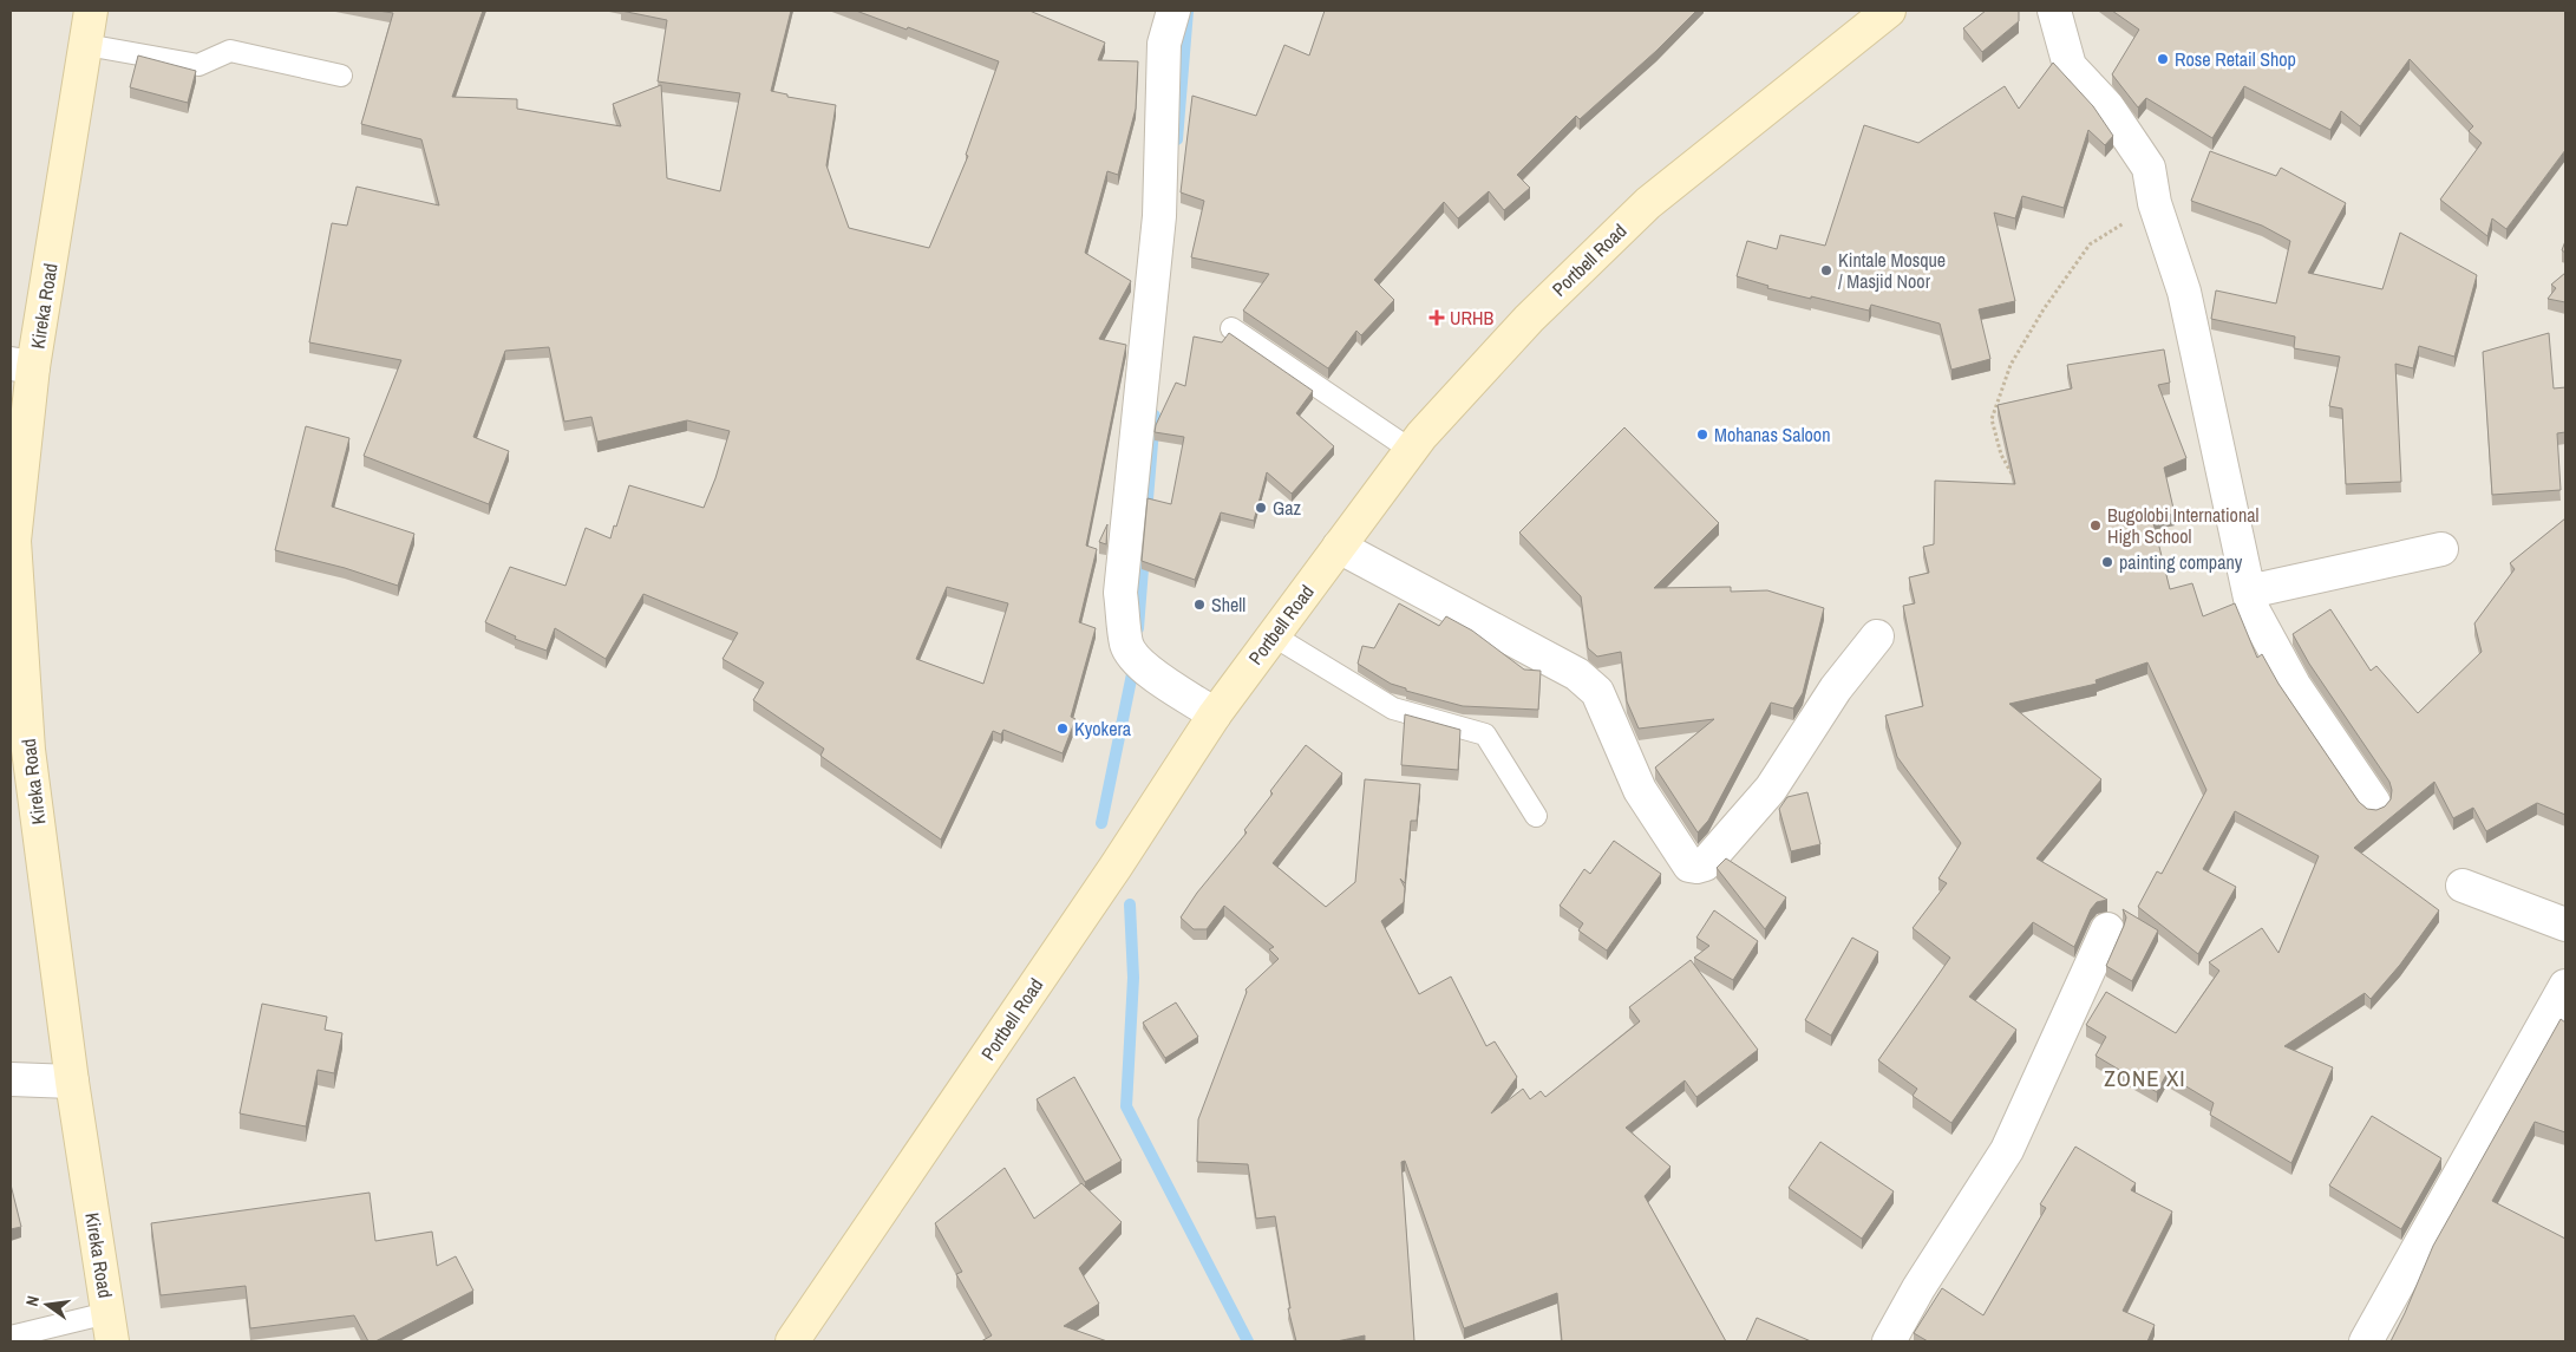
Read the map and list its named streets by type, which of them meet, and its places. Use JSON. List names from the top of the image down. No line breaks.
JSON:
{"streets":{"main road":["Portbell Road","Kireka Road"]},"districts":["ZONE XI"],"places":{"other":["Rose Retail Shop","Kintale Mosque / Masjid Noor","Mohanas Saloon","Gaz","Bugolobi International High School","painting company","Shell","Kyokera"],"health":["URHB"]},"north":"left"}
